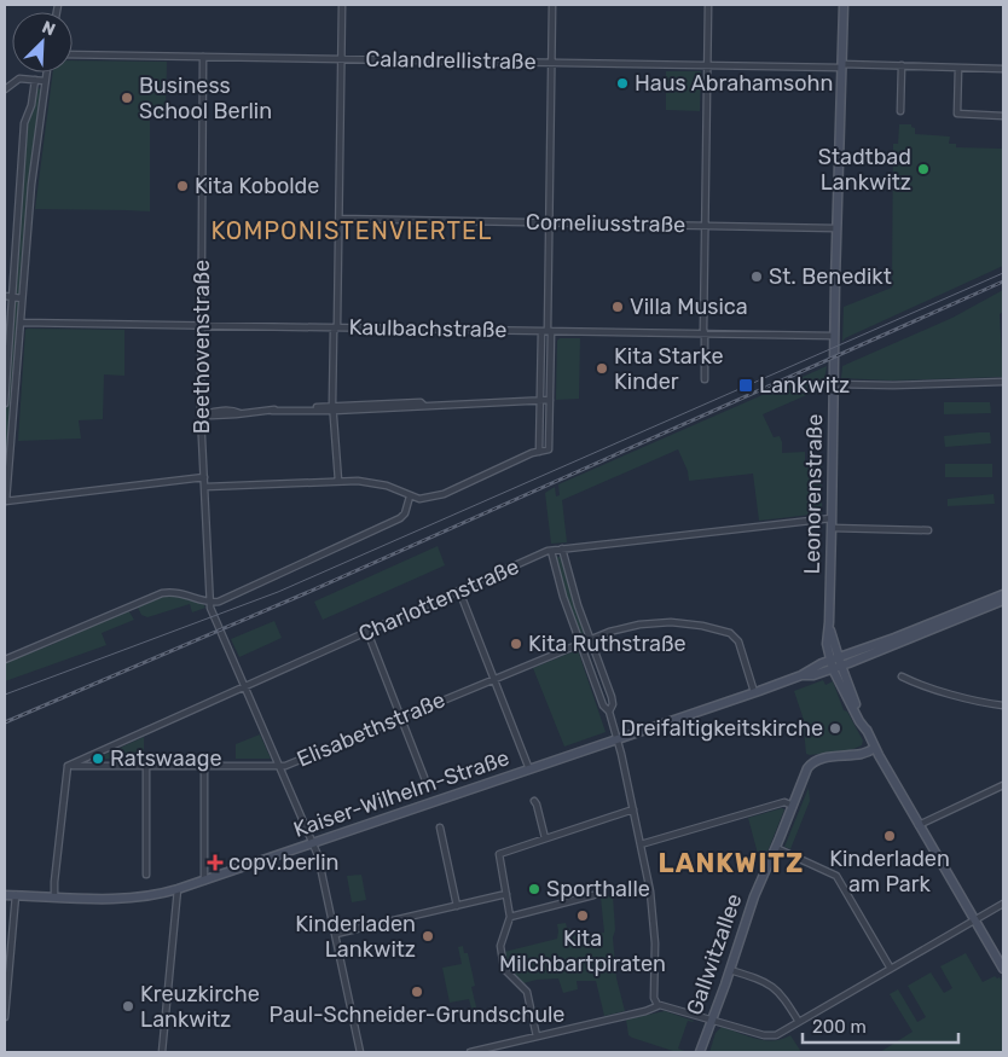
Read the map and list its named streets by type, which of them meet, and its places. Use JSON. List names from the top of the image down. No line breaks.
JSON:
{"streets":{"main road":["Leonorenstraße","Kaiser-Wilhelm-Straße","Gallwitzallee"],"street":["Calandrellistraße","Corneliusstraße","Kaulbachstraße","Beethovenstraße","Charlottenstraße","Elisabethstraße"]},"crossings":[["Calandrellistraße","Beethovenstraße"],["Calandrellistraße","Leonorenstraße"],["Corneliusstraße","Leonorenstraße"],["Kaulbachstraße","Beethovenstraße"],["Kaulbachstraße","Leonorenstraße"],["Beethovenstraße","Charlottenstraße"],["Beethovenstraße","Elisabethstraße"],["Beethovenstraße","Kaiser-Wilhelm-Straße"],["Leonorenstraße","Charlottenstraße"],["Leonorenstraße","Kaiser-Wilhelm-Straße"],["Leonorenstraße","Gallwitzallee"],["Charlottenstraße","Elisabethstraße"],["Elisabethstraße","Kaiser-Wilhelm-Straße"]],"districts":["KOMPONISTENVIERTEL","LANKWITZ"],"places":{"other":["Haus Abrahamsohn","Business School Berlin","Stadtbad Lankwitz","Kita Kobolde","St. Benedikt","Villa Musica","Kita Starke Kinder","Kita Ruthstraße","Dreifaltigkeitskirche","Ratswaage","Kinderladen am Park","Sporthalle","Kita Milchbartpiraten","Kinderladen Lankwitz","Paul-Schneider-Grundschule","Kreuzkirche Lankwitz"],"transit":["Lankwitz"],"health":["copv.berlin"]},"scale_bar":"200 m","north":"top right"}
